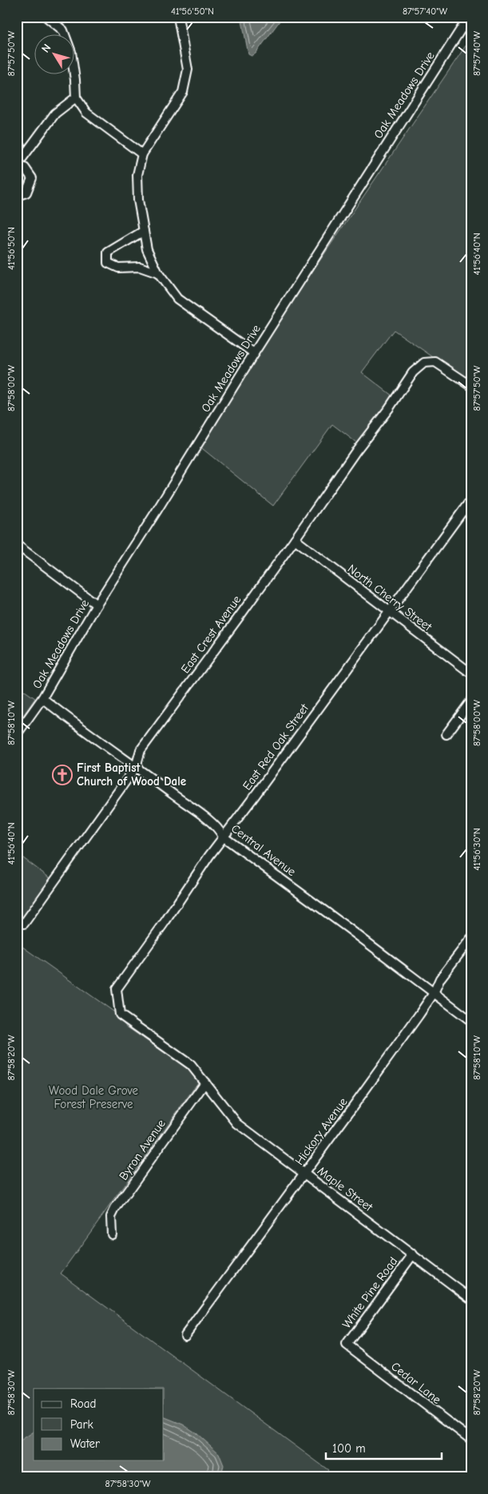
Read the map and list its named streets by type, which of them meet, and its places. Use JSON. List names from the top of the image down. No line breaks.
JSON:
{"streets":{"street":["Oak Meadows Drive","North Cherry Street","East Crest Avenue","East Red Oak Street","Central Avenue","Hickory Avenue","Byron Avenue","Maple Street","White Pine Road","Cedar Lane"]},"crossings":[["Oak Meadows Drive","Central Avenue"],["North Cherry Street","East Crest Avenue"],["North Cherry Street","East Red Oak Street"],["East Crest Avenue","Central Avenue"],["East Red Oak Street","Central Avenue"],["East Red Oak Street","Maple Street"],["Central Avenue","Hickory Avenue"],["Hickory Avenue","Maple Street"],["Byron Avenue","Maple Street"],["Maple Street","White Pine Road"],["White Pine Road","Cedar Lane"]],"parks":["Wood Dale Grove Forest Preserve"],"places":{"church":["First Baptist Church of Wood Dale"]},"legend":["Road","Park","Water"],"scale_bar":"100 m","north":"top left","coordinates":["41°56'50\"N","87°57'40\"W","87°57'50\"W","41°56'40\"N","87°58'00\"W","87°58'10\"W","41°56'30\"N","87°58'20\"W","87°58'30\"W"]}
